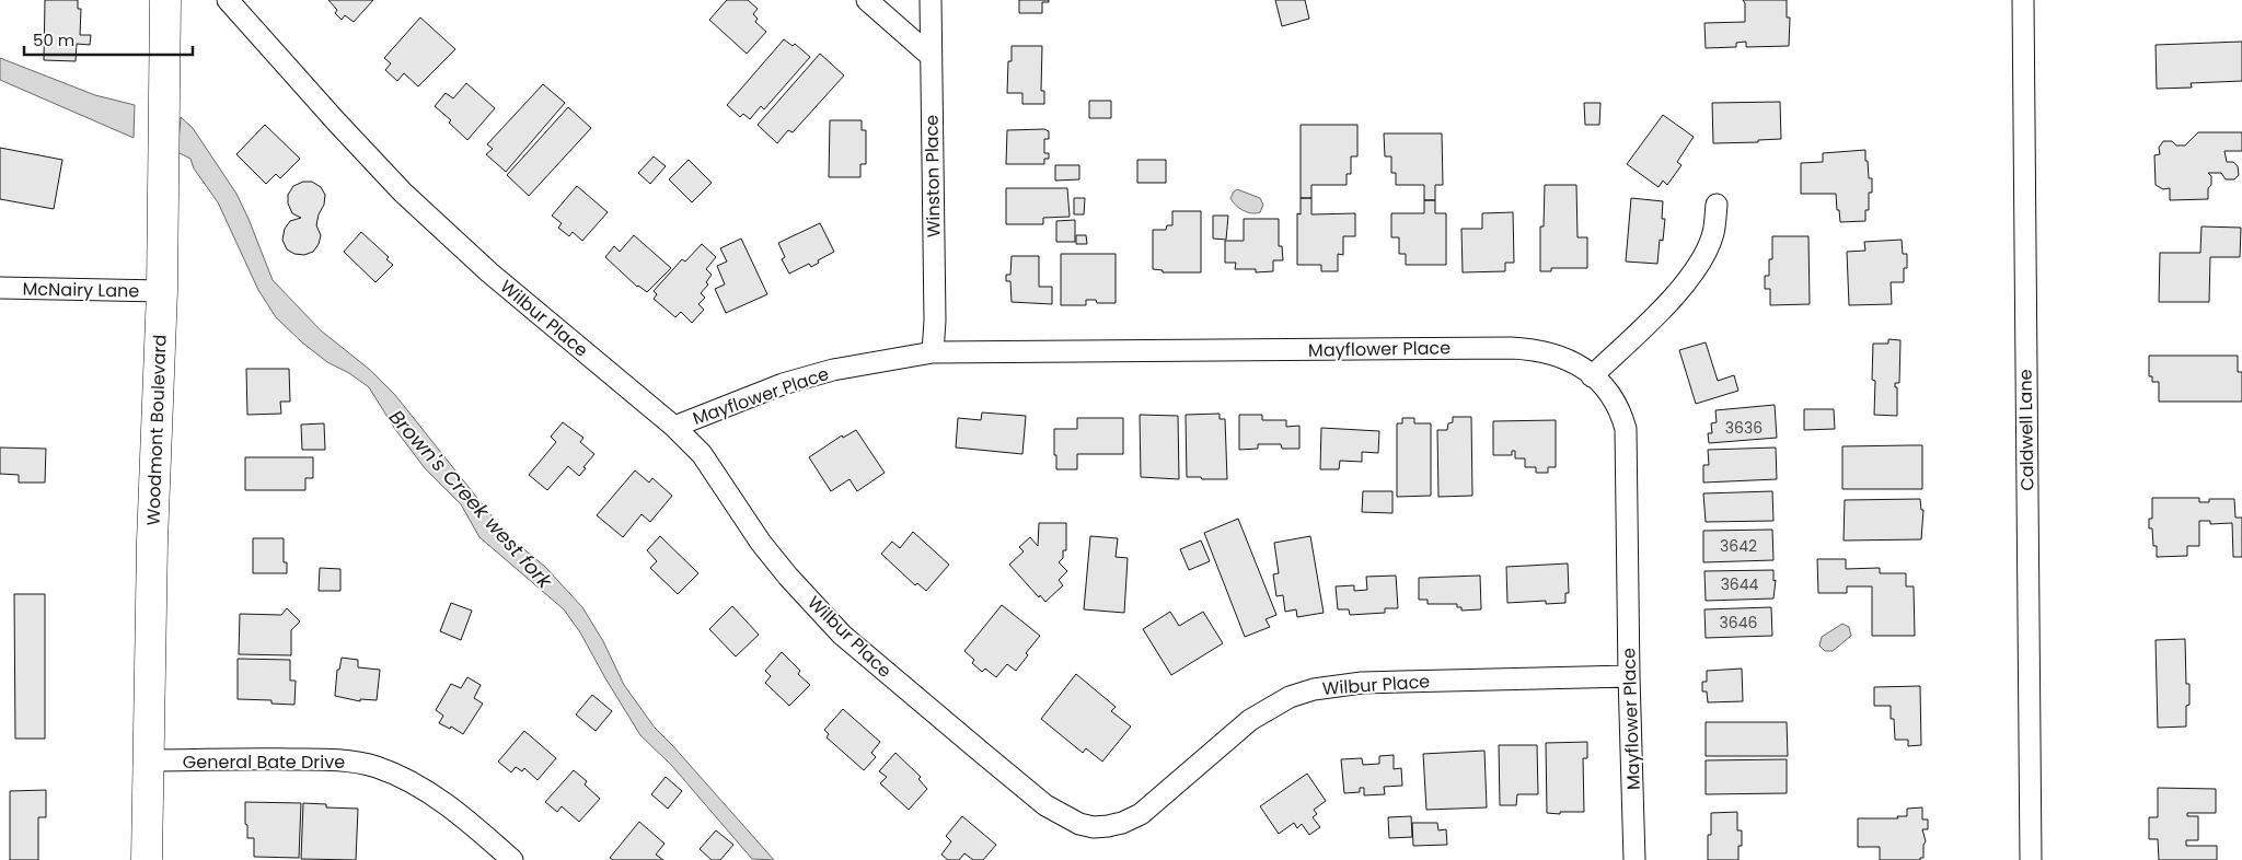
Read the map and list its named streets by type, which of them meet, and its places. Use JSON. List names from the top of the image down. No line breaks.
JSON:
{"streets":{"main road":["Woodmont Boulevard"],"street":["Winston Place","McNairy Lane","Wilbur Place","Mayflower Place","Caldwell Lane","General Bate Drive"]},"crossings":[["Winston Place","Mayflower Place"],["McNairy Lane","Woodmont Boulevard"],["Wilbur Place","Mayflower Place"],["Woodmont Boulevard","General Bate Drive"]],"water":["Brown's Creek west fork"],"house_numbers":["3636","3642","3644","3646"],"scale_bar":"50 m"}
